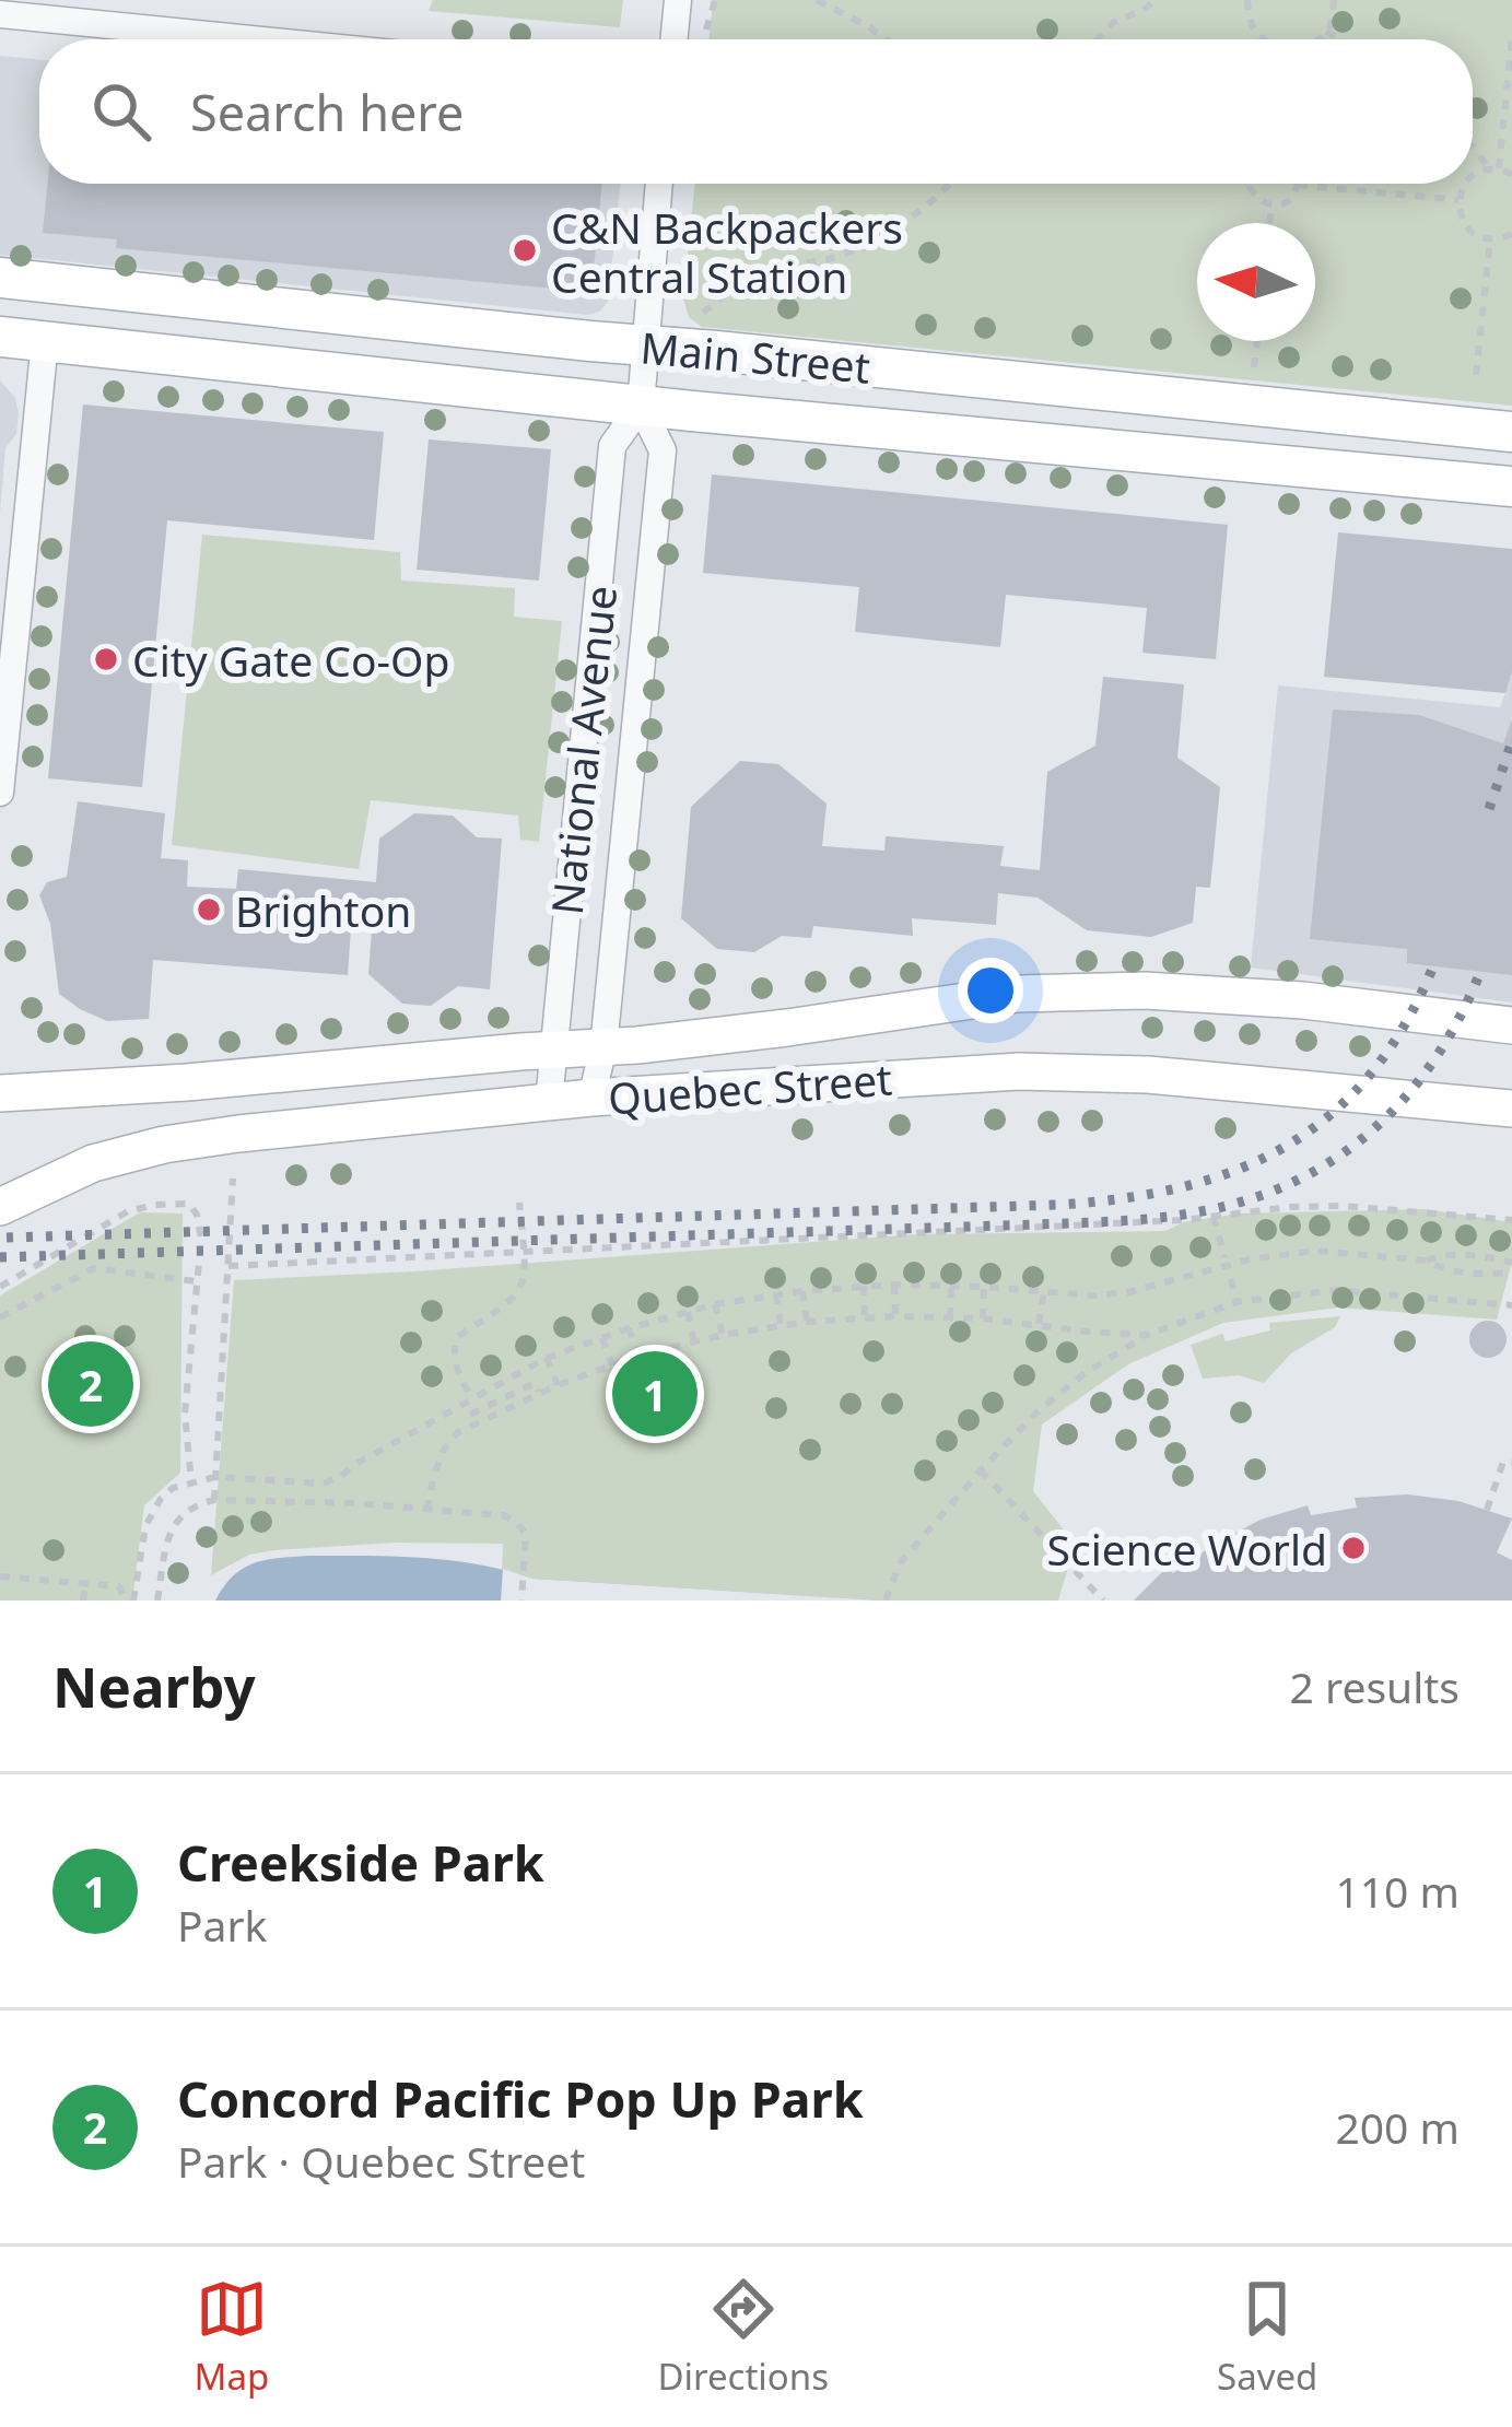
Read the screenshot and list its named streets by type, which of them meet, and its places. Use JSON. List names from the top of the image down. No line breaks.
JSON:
{"streets":{"main road":["Main Street","Quebec Street"],"street":["National Avenue"]},"crossings":[["Main Street","National Avenue"],["National Avenue","Quebec Street"]],"places":["C&N Backpackers Central Station","City Gate Co-Op","Brighton","Science World"],"north":"left","page":{"search":"Search here","pins":["2","1"],"heading":["Nearby","2 results"],"list":[{"mark":"1","name":"Creekside Park","note":"Park","value":"110 m"},{"mark":"2","name":"Concord Pacific Pop Up Park","note":"Park · Quebec Street","value":"200 m"}],"nav":["Map","Directions","Saved"]}}
